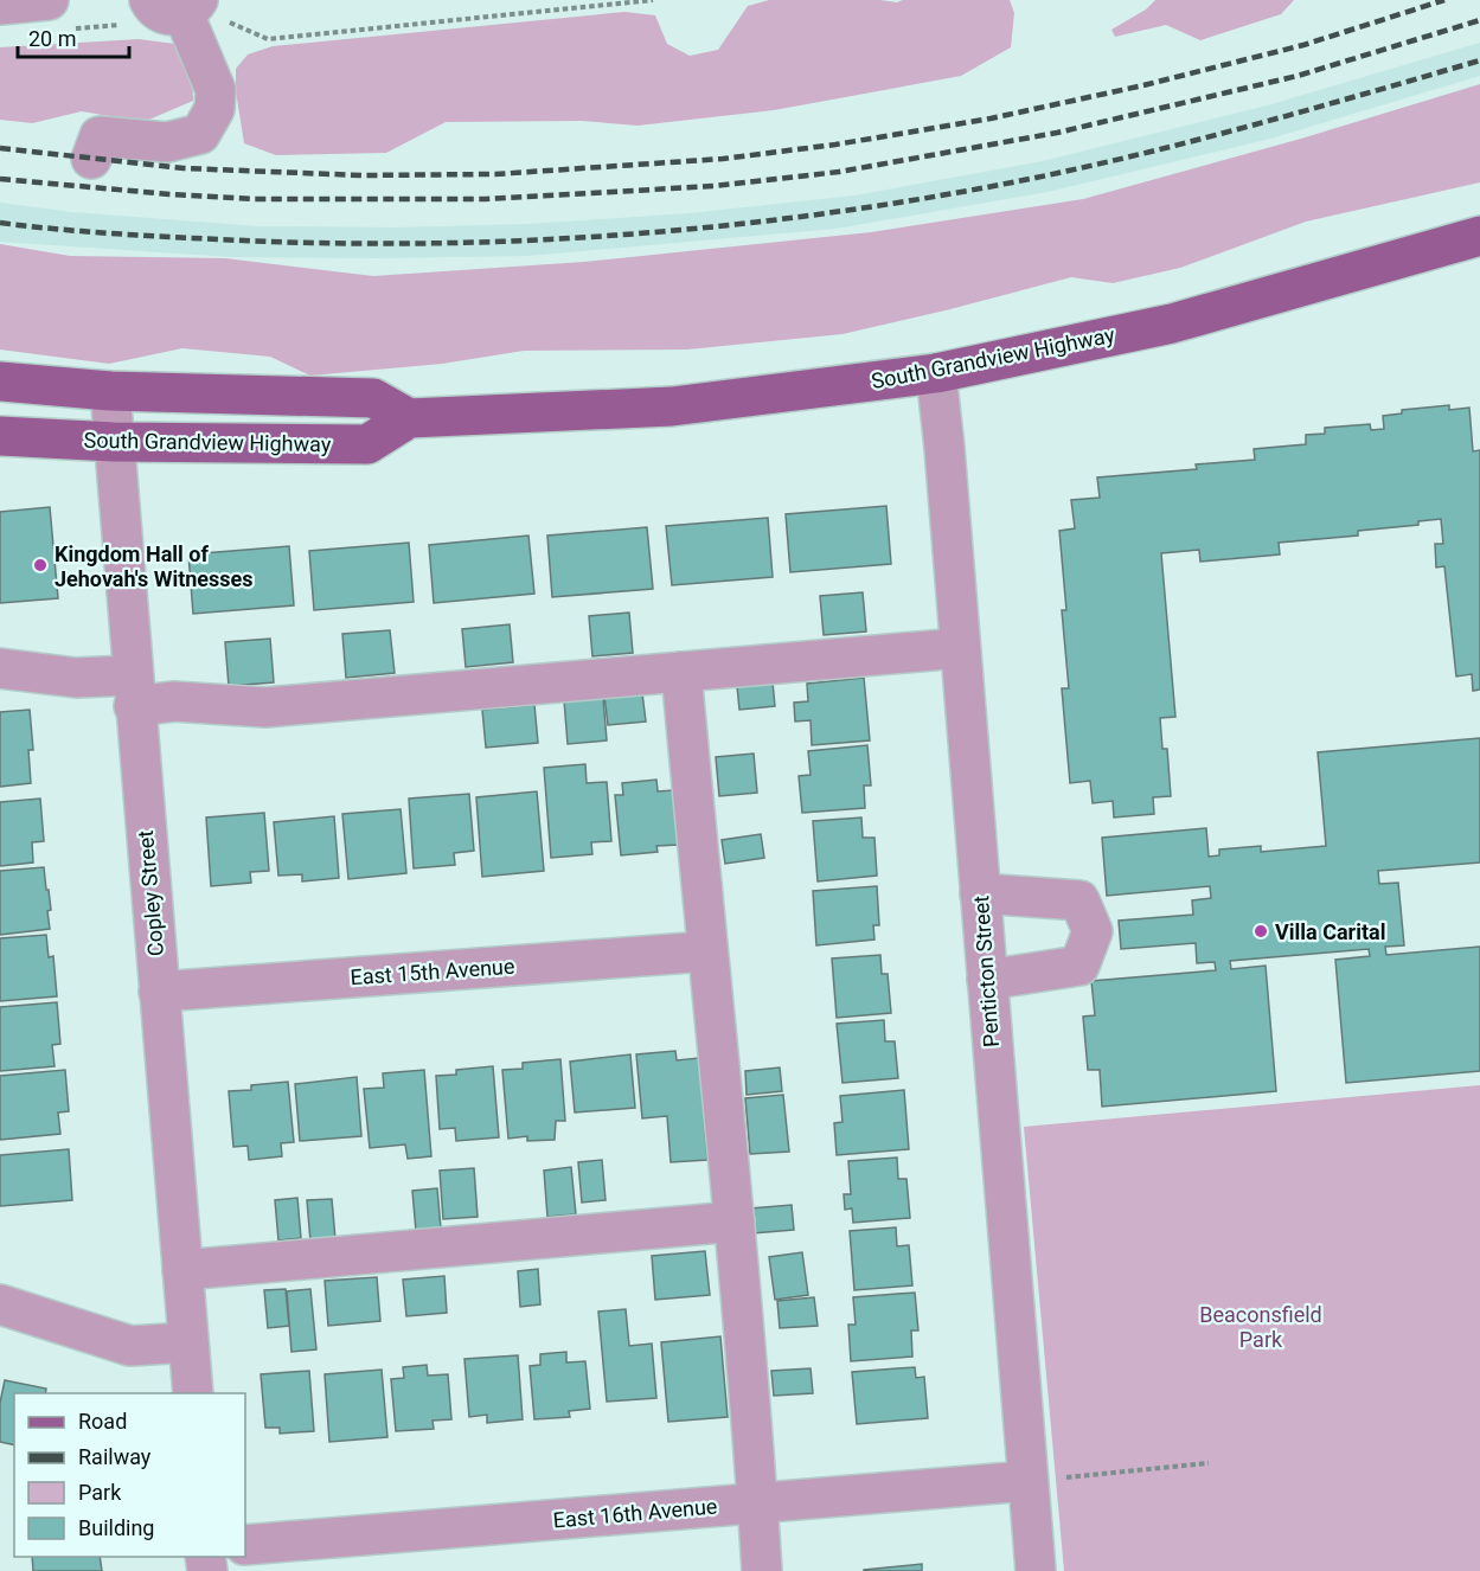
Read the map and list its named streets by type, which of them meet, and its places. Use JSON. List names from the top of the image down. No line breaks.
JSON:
{"streets":{"main road":["South Grandview Highway"],"street":["Copley Street","East 15th Avenue","Penticton Street","East 16th Avenue"]},"crossings":[["South Grandview Highway","Copley Street"],["South Grandview Highway","Penticton Street"],["Copley Street","East 15th Avenue"],["Penticton Street","East 16th Avenue"]],"parks":["Beaconsfield Park"],"places":["Kingdom Hall of Jehovah's Witnesses","Villa Carital"],"legend":["Road","Railway","Park","Building"],"scale_bar":"20 m"}
